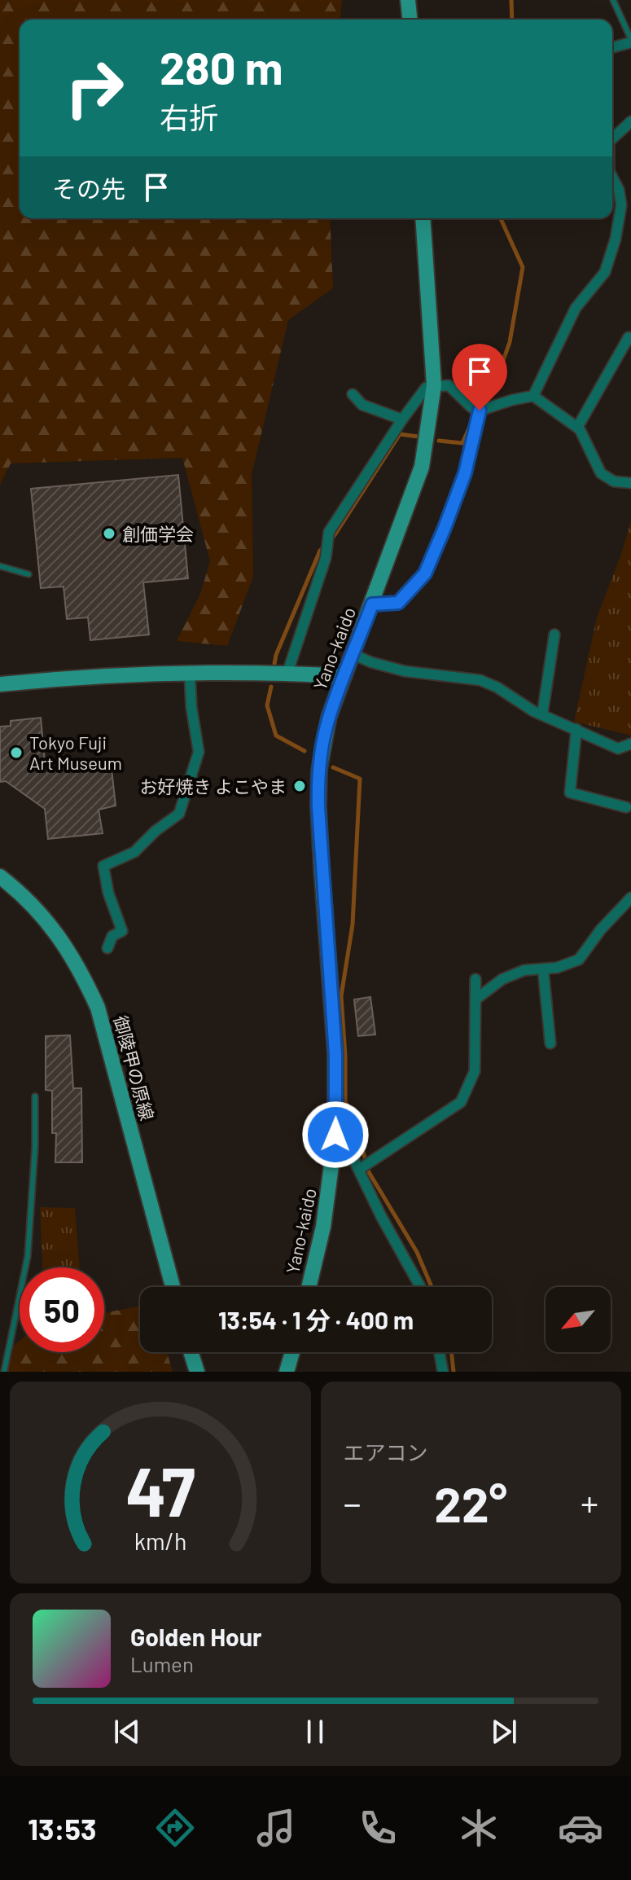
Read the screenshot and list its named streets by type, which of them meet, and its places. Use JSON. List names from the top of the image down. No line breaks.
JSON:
{"streets":{"main road":["Yano-kaido","御陵甲の原線"]},"places":["創価学会","Tokyo Fuji Art Museum","お好焼き よこやま"],"north":"bottom left","page":{"turn":["280 m","右折"],"then":"その先","limit":"50","trip":"13:54 · 1 分 · 400 m","tile":"エアコン","heat":["−","22°","+"],"song":["Golden Hour","Lumen"],"tabs":"13:53","gauge":["47","km/h"]}}
